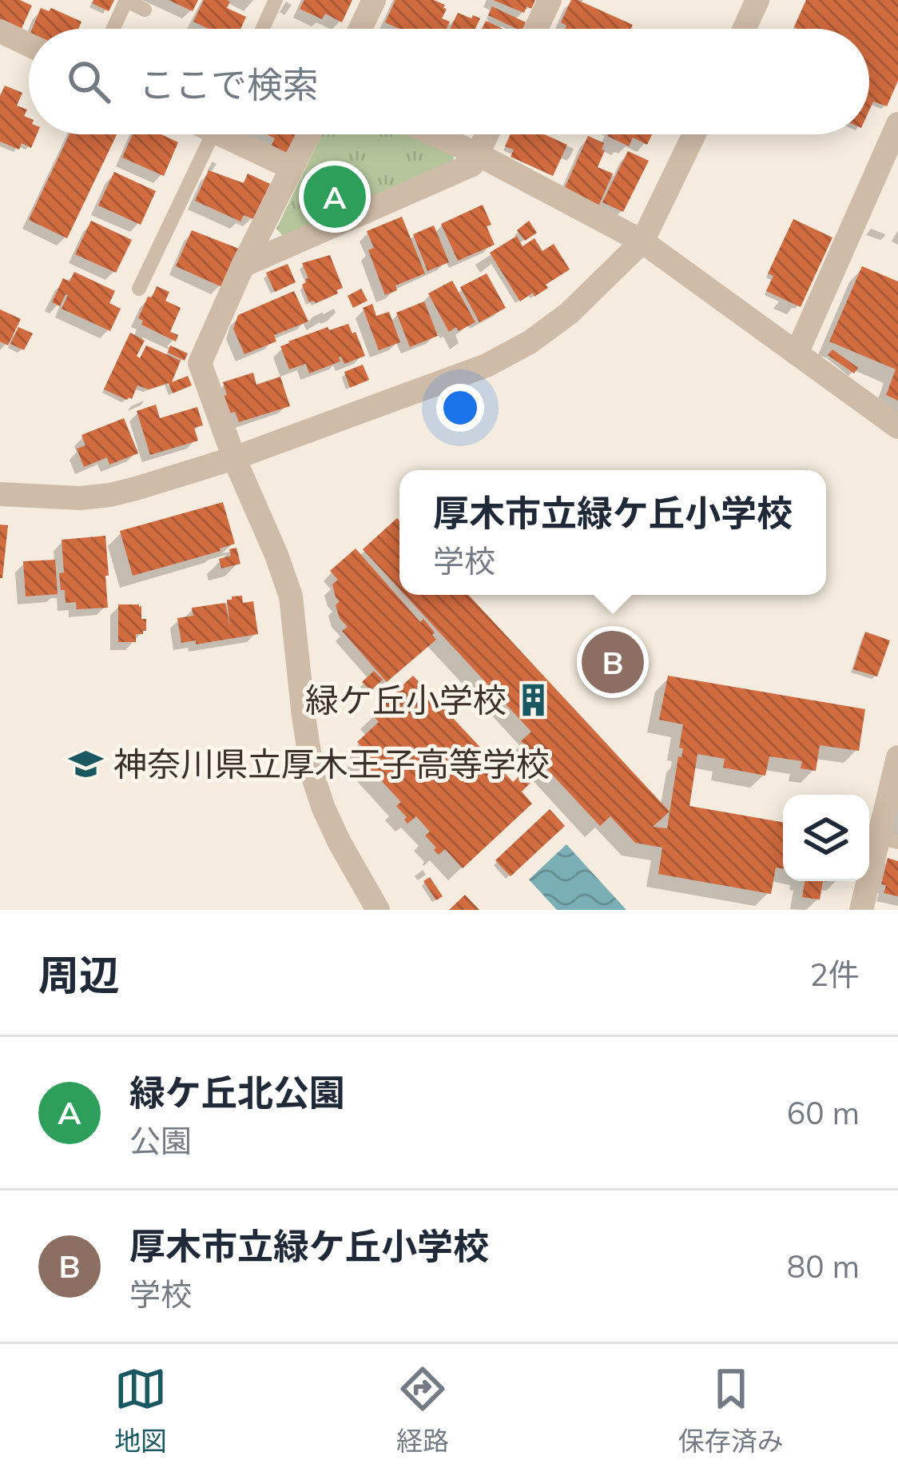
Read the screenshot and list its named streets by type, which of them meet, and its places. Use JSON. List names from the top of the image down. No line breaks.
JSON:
{"places":{"building":["緑ケ丘小学校"],"school or university":["神奈川県立厚木王子高等学校"]},"page":{"search":"ここで検索","pins":["A","B"],"popup":["厚木市立緑ケ丘小学校","学校"],"heading":["周辺","2件"],"list":[{"mark":"A","name":"緑ケ丘北公園","note":"公園","value":"60 m"},{"mark":"B","name":"厚木市立緑ケ丘小学校","note":"学校","value":"80 m"}],"nav":["地図","経路","保存済み"]}}
